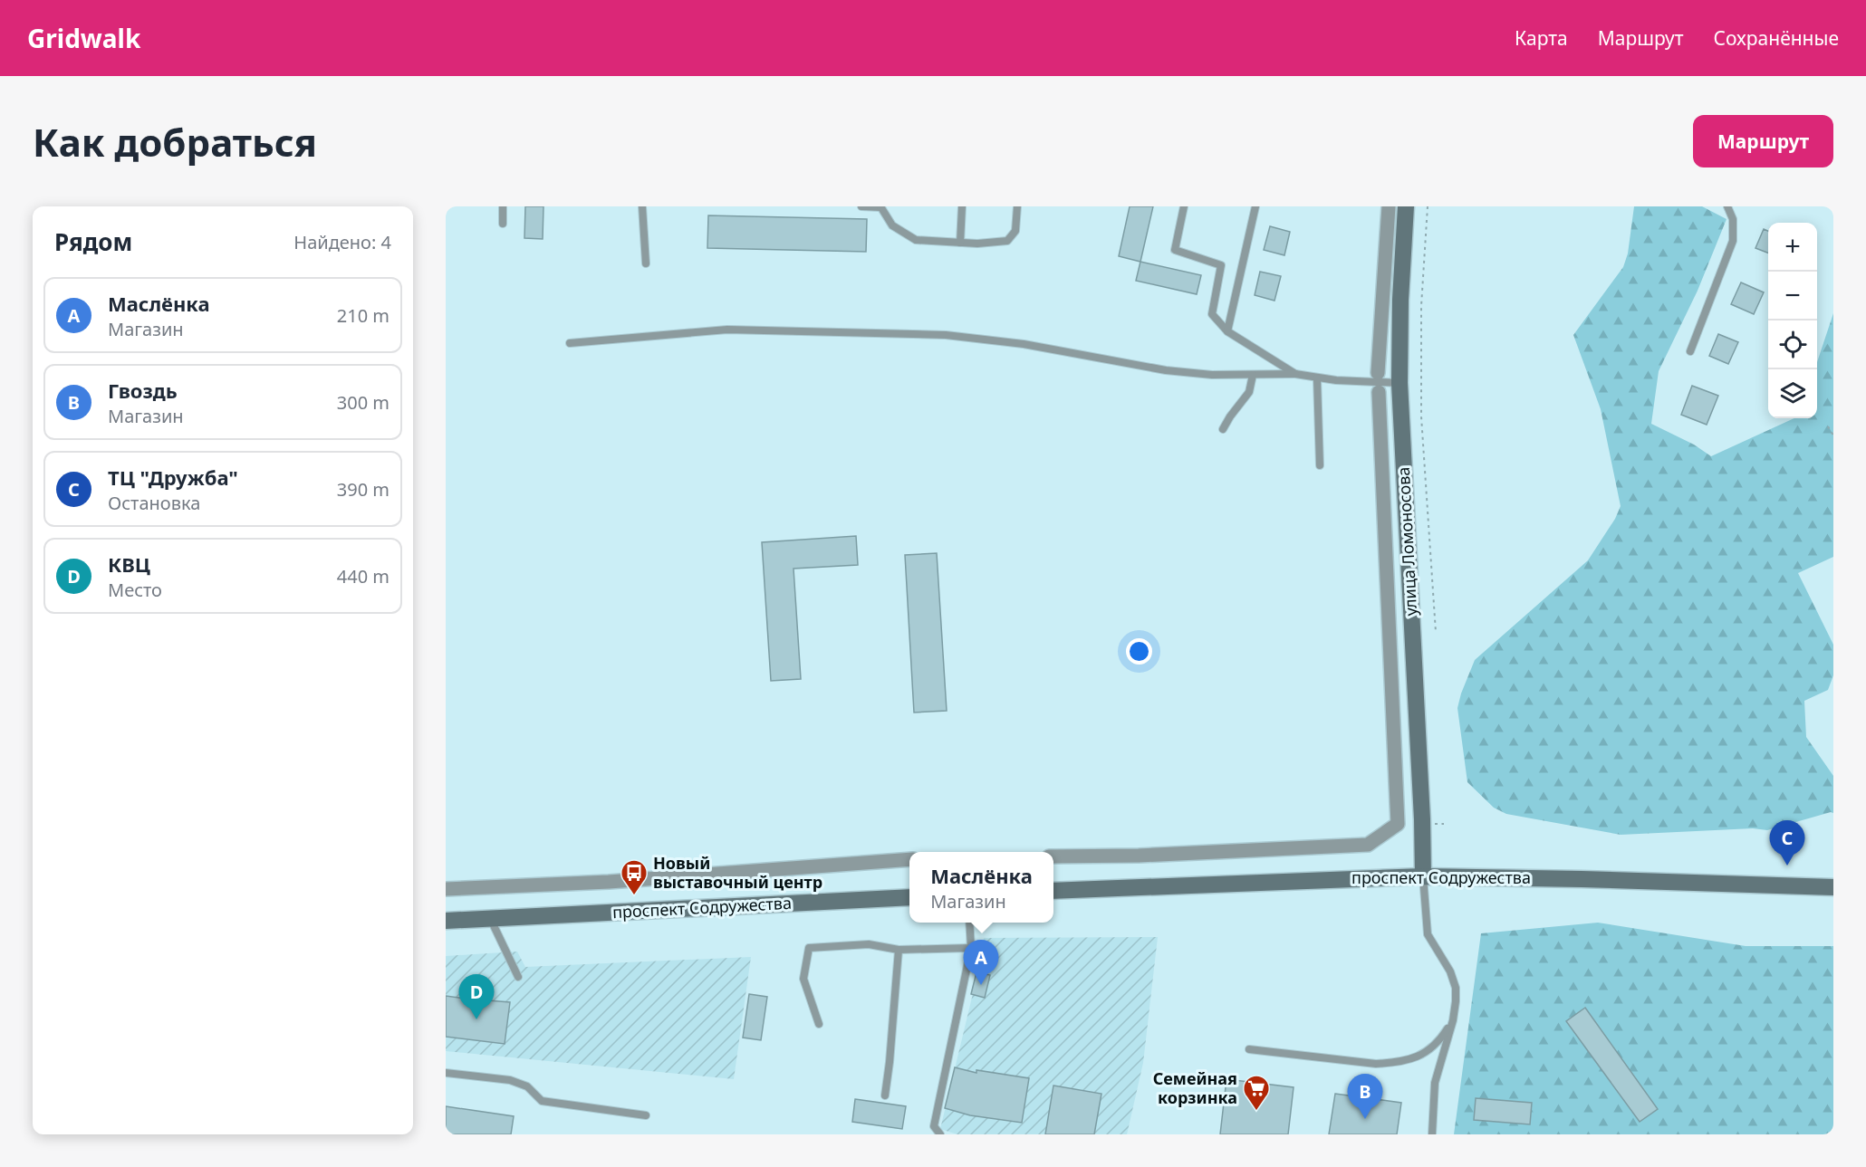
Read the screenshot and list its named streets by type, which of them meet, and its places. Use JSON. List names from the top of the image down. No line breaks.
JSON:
{"streets":{"main road":["улица Ломоносова","проспект Содружества"]},"crossings":[["улица Ломоносова","проспект Содружества"]],"places":{"bus stop":["Новый выставочный центр"],"supermarket":["Семейная корзинка"]},"page":{"header":"Gridwalk","nav":["Карта","Маршрут","Сохранённые"],"buttons":"Маршрут","title":"Как добраться","heading":["Рядом","Найдено: 4"],"map_buttons":["+","−"],"list":[{"mark":"A","name":"Маслёнка","note":"Магазин","value":"210 m"},{"mark":"B","name":"Гвоздь","note":"Магазин","value":"300 m"},{"mark":"C","name":"ТЦ \"Дружба\"","note":"Остановка","value":"390 m"},{"mark":"D","name":"КВЦ","note":"Место","value":"440 m"}],"pins":["C","A","D","B"],"popup":["Маслёнка","Магазин"]}}
